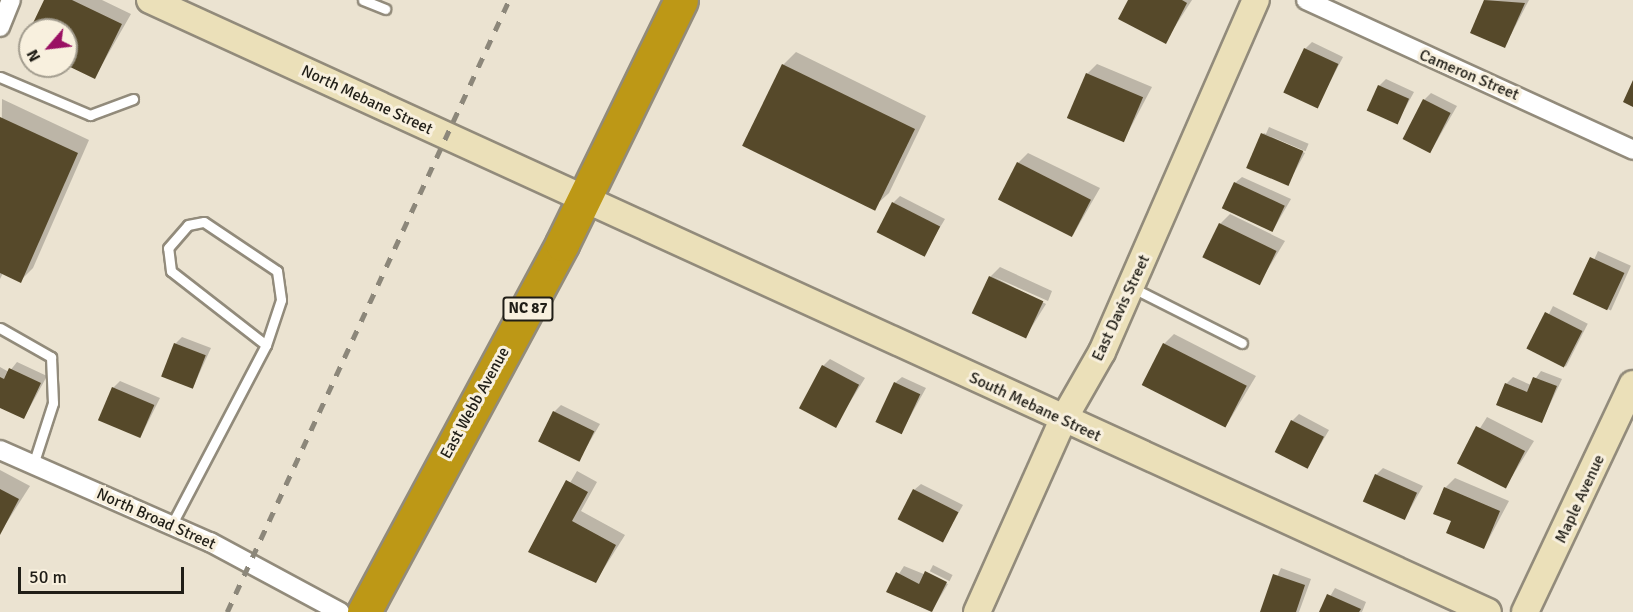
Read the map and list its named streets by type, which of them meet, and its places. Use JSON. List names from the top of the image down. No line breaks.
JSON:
{"streets":{"highway":["NC 87","East Webb Avenue"],"street":["Cameron Street","North Mebane Street","East Davis Street","South Mebane Street","Maple Avenue","North Broad Street"]},"crossings":[["North Mebane Street","East Webb Avenue"],["North Mebane Street","South Mebane Street"],["East Davis Street","South Mebane Street"],["East Webb Avenue","South Mebane Street"]],"scale_bar":"50 m","north":"bottom left"}
